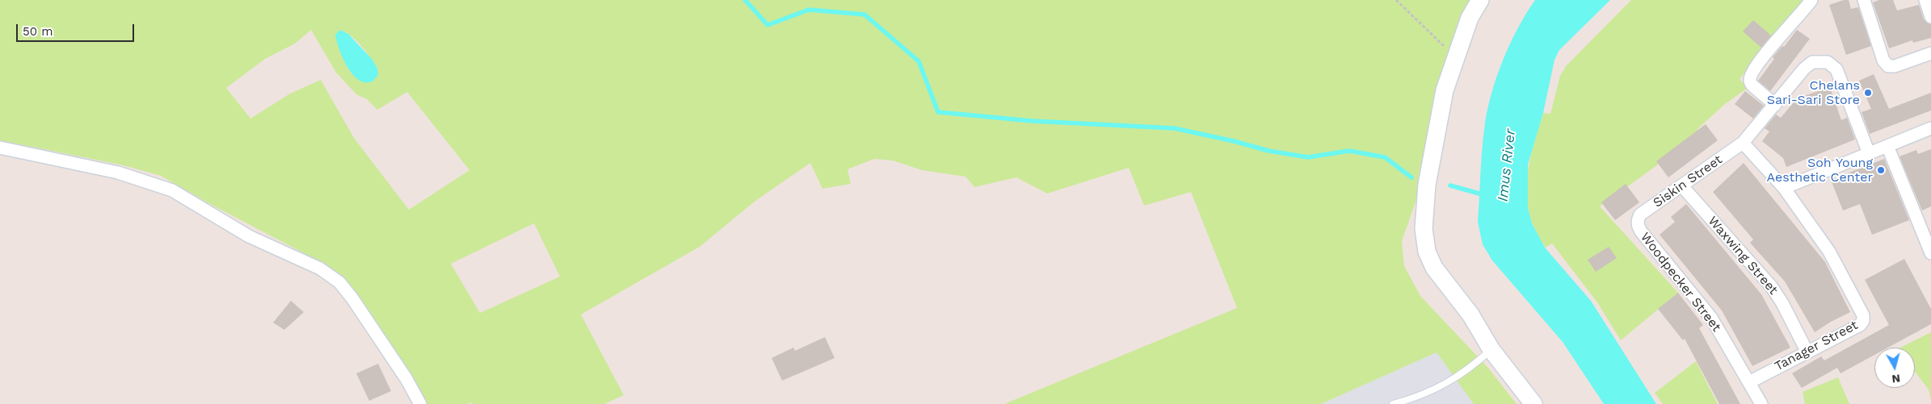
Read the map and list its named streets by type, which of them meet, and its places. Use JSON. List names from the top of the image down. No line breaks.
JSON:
{"streets":{"street":["Siskin Street","Waxwing Street","Woodpecker Street","Tanager Street"]},"crossings":[["Siskin Street","Waxwing Street"],["Siskin Street","Woodpecker Street"],["Siskin Street","Tanager Street"],["Waxwing Street","Tanager Street"],["Woodpecker Street","Tanager Street"]],"water":["Imus River"],"places":["Chelans Sari-Sari Store","Soh Young Aesthetic Center"],"scale_bar":"50 m","north":"bottom"}
